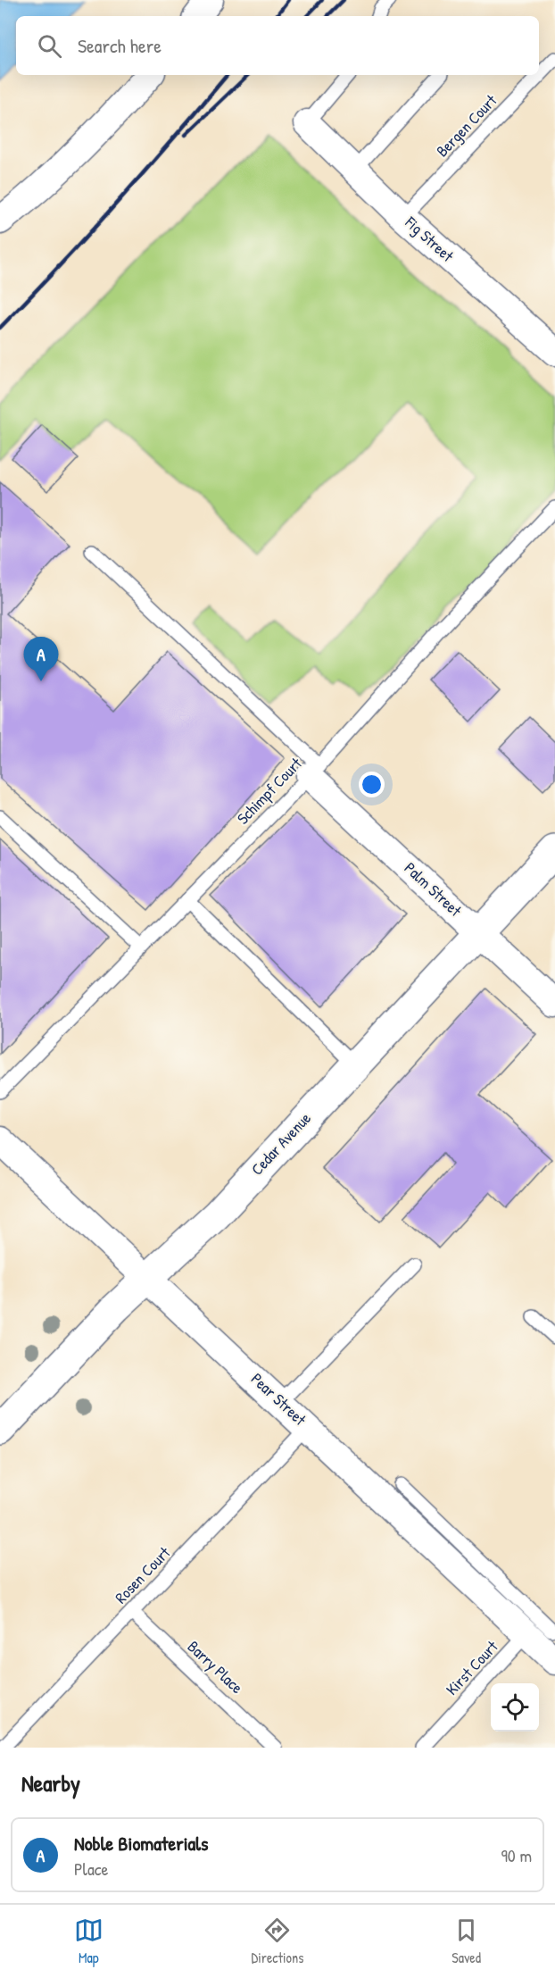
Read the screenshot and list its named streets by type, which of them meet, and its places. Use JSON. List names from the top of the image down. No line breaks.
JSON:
{"streets":{"main road":["Cedar Avenue"],"street":["Fig Street","Palm Street","Pear Street"],"lane":["Bergen Court","Schimpf Court","Rosen Court","Barry Place","Kirst Court"]},"crossings":[["Bergen Court","Fig Street"],["Schimpf Court","Palm Street"],["Palm Street","Cedar Avenue"],["Cedar Avenue","Pear Street"],["Pear Street","Rosen Court"],["Pear Street","Kirst Court"],["Rosen Court","Barry Place"]],"page":{"search":"Search here","pins":"A","heading":"Nearby","list":[{"mark":"A","name":"Noble Biomaterials","note":"Place","value":"90 m"}],"nav":["Map","Directions","Saved"]}}
